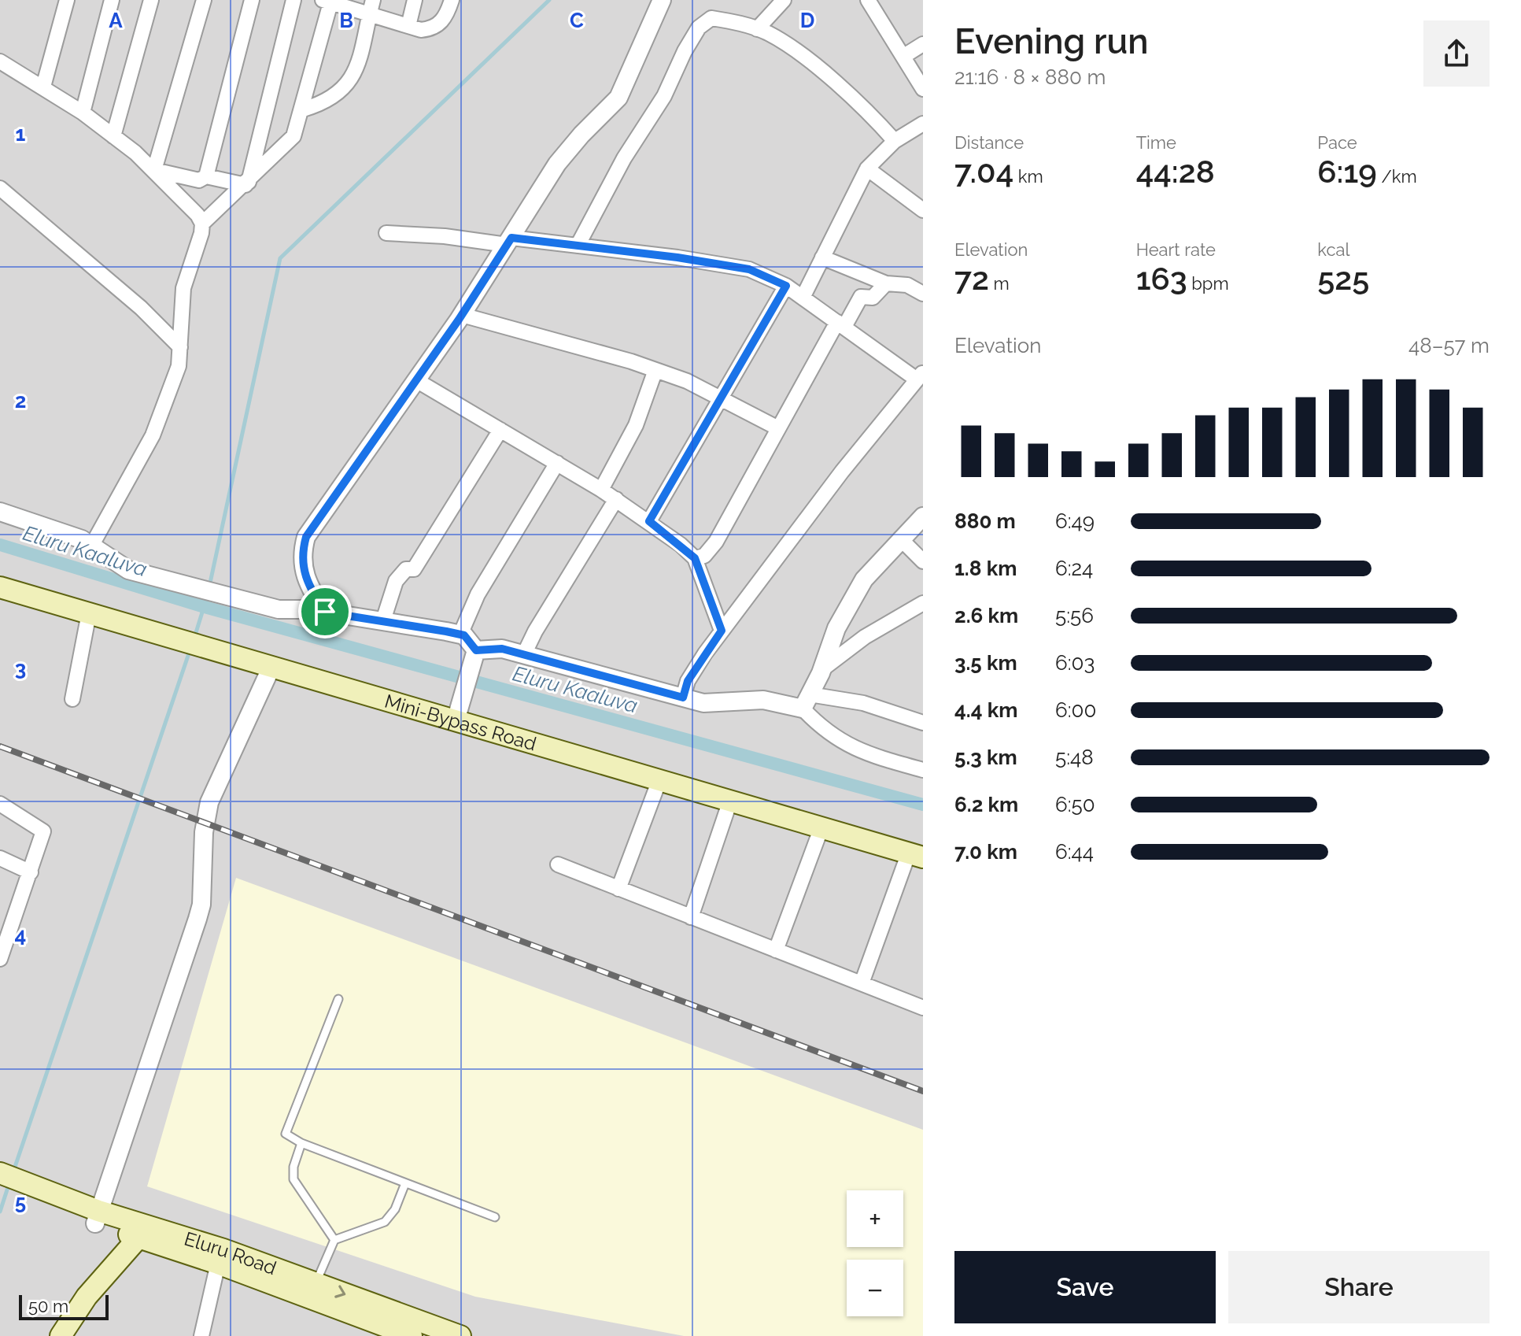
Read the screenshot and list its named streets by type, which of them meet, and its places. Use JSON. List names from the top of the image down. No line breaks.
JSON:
{"streets":{"main road":["Mini-Bypass Road","Eluru Road"]},"water":["Eluru Kaaluva"],"scale_bar":"50 m","page":{"heading":["Evening run","21:16 · 8 × 880 m"],"stats":[["Distance","7.04 km"],["Time","44:28"],["Pace","6:19 /km"],["Elevation","72 m"],["Heart rate","163 bpm"],["kcal","525"]],"chart":["Elevation","48–57 m"],"list":[{"name":"880 m","note":"6:49"},{"name":"1.8 km","note":"6:24"},{"name":"2.6 km","note":"5:56"},{"name":"3.5 km","note":"6:03"},{"name":"4.4 km","note":"6:00"},{"name":"5.3 km","note":"5:48"},{"name":"6.2 km","note":"6:50"},{"name":"7.0 km","note":"6:44"}],"map_buttons":["+","−"],"buttons":["Save","Share"],"scale":"50 m"},"grid":{"columns":["A","B","C","D"],"rows":["1","2","3","4","5"]}}
